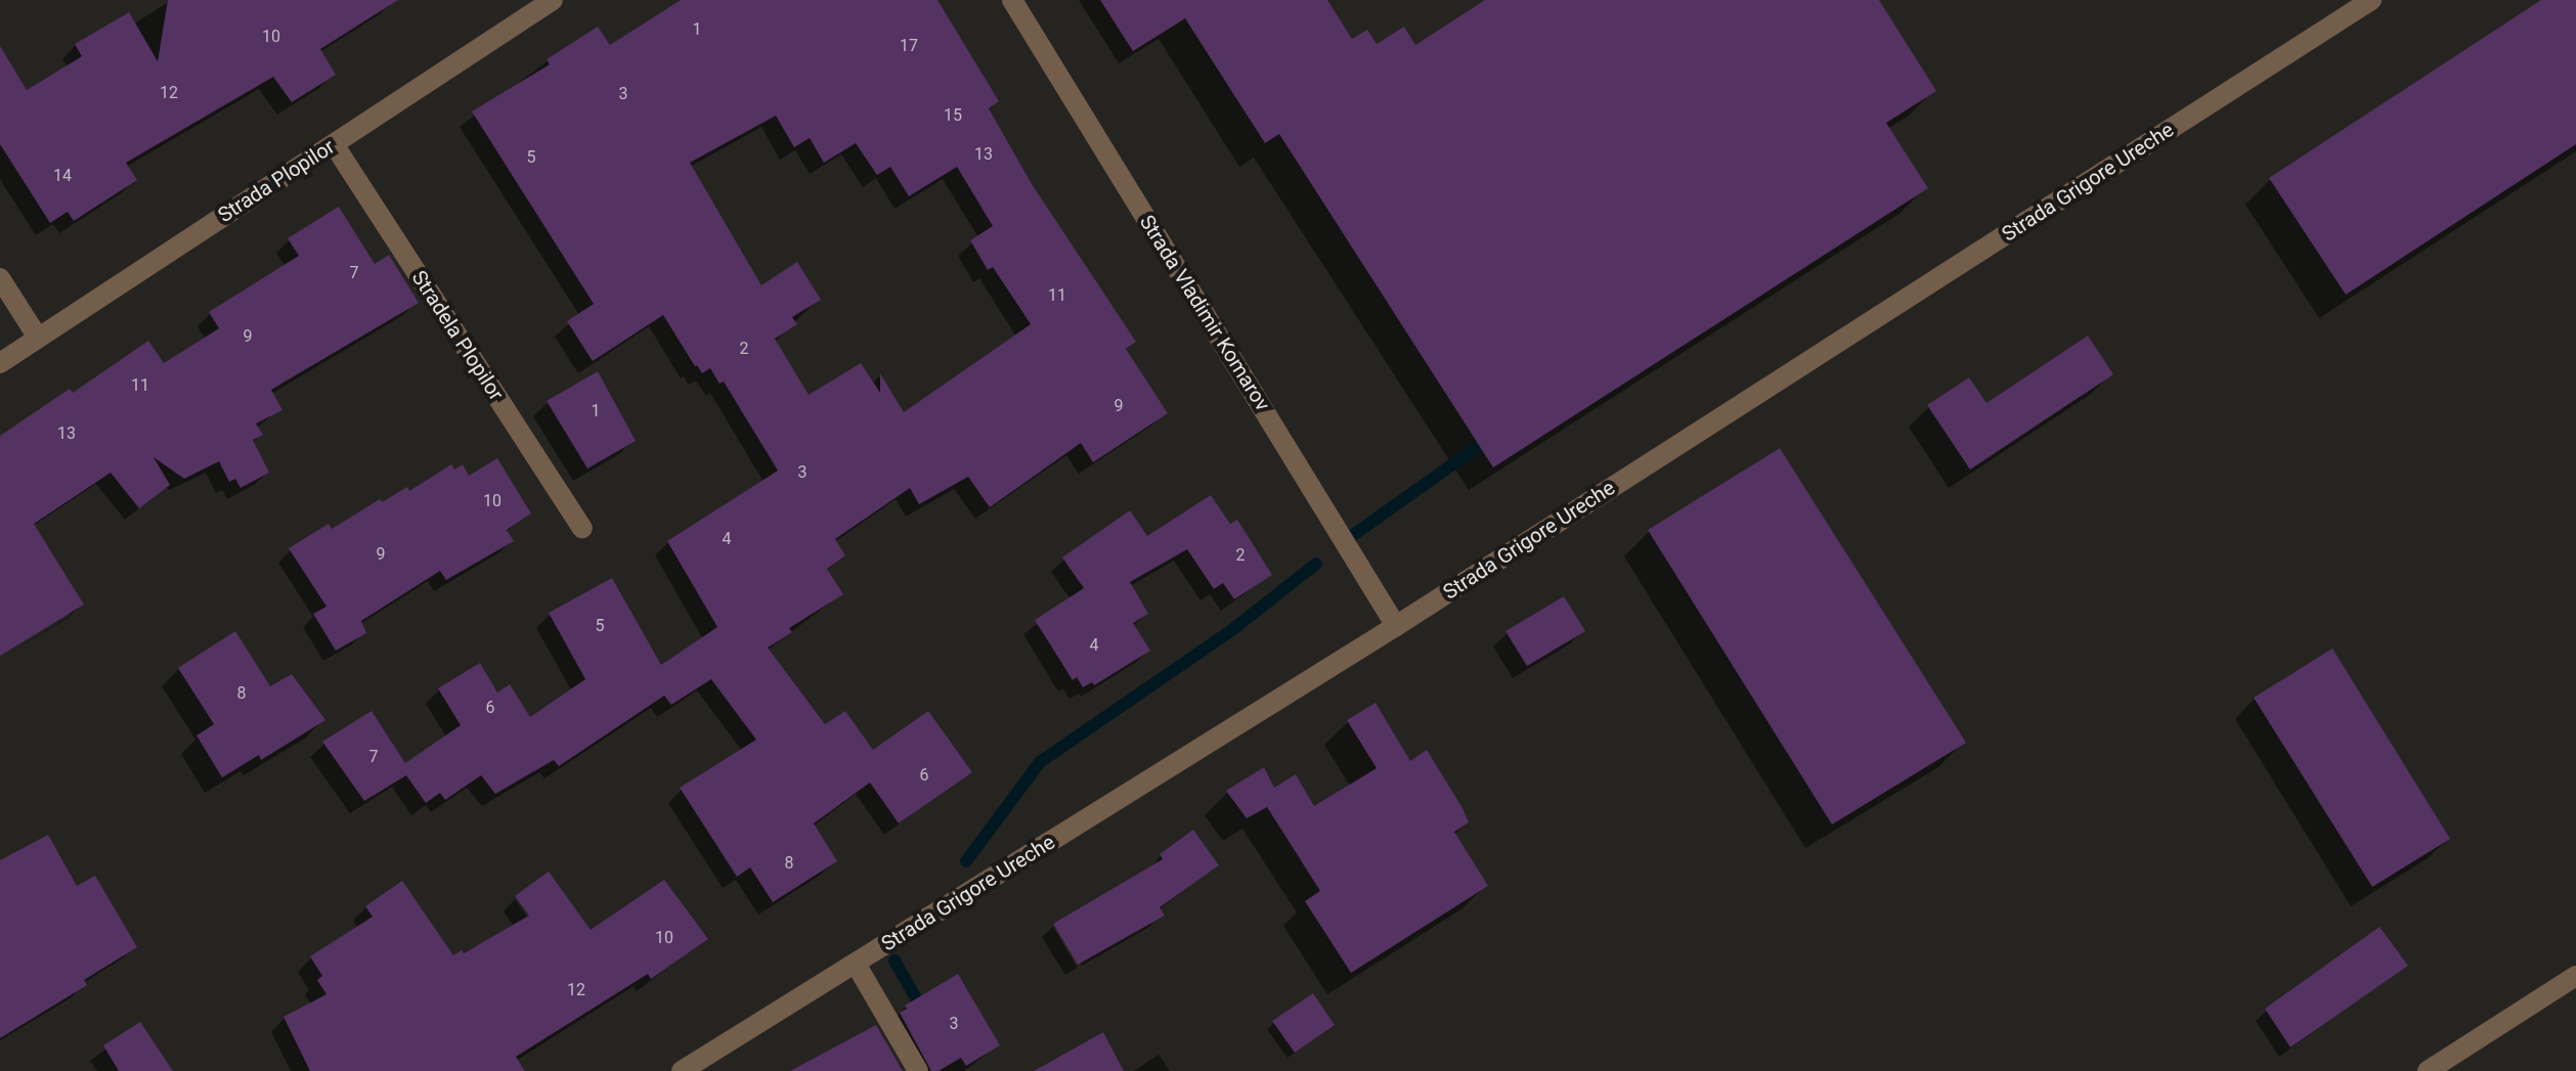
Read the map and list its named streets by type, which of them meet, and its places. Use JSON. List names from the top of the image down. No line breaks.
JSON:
{"streets":{"street":["Strada Plopilor","Strada Grigore Ureche","Strada Vladimir Komarov","Stradela Plopilor"]},"crossings":[["Strada Plopilor","Stradela Plopilor"],["Strada Grigore Ureche","Strada Vladimir Komarov"]],"house_numbers":["1","10","17","12","3","15","13","5","14","7","11","9","2","11","9","1","13","3","10","4","9","2","5","4","8","6","7","6","8","10","12","3"]}
